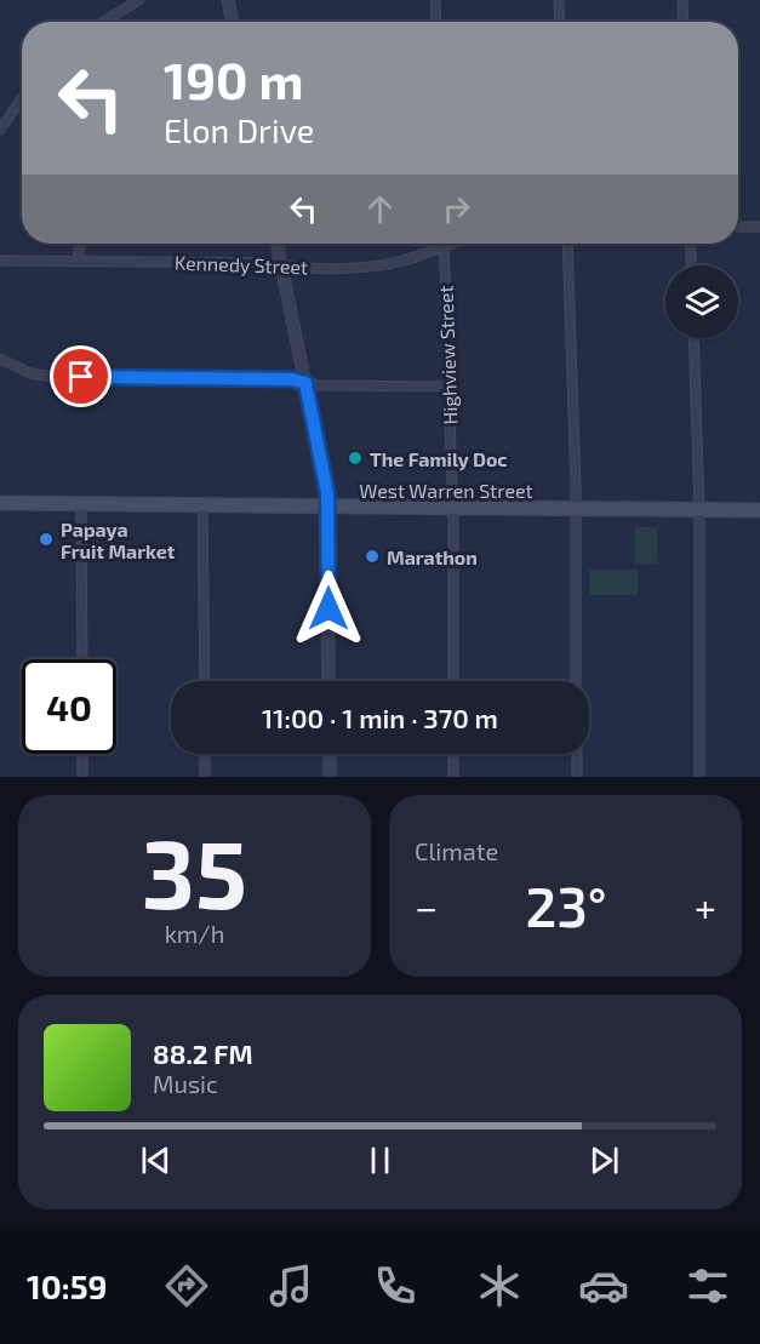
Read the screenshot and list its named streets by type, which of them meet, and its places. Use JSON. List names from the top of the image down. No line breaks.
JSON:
{"streets":{"main road":["West Warren Street"],"street":["Kennedy Street","Highview Street"]},"crossings":[["Kennedy Street","Highview Street"],["Highview Street","West Warren Street"]],"places":["The Family Doc","Papaya Fruit Market","Marathon"],"page":{"turn":["190 m","Elon Drive"],"limit":"40","trip":"11:00 · 1 min · 370 m","tile":[["35","km/h"],"Climate"],"heat":["−","23°","+"],"song":["88.2 FM","Music"],"tabs":"10:59"}}
